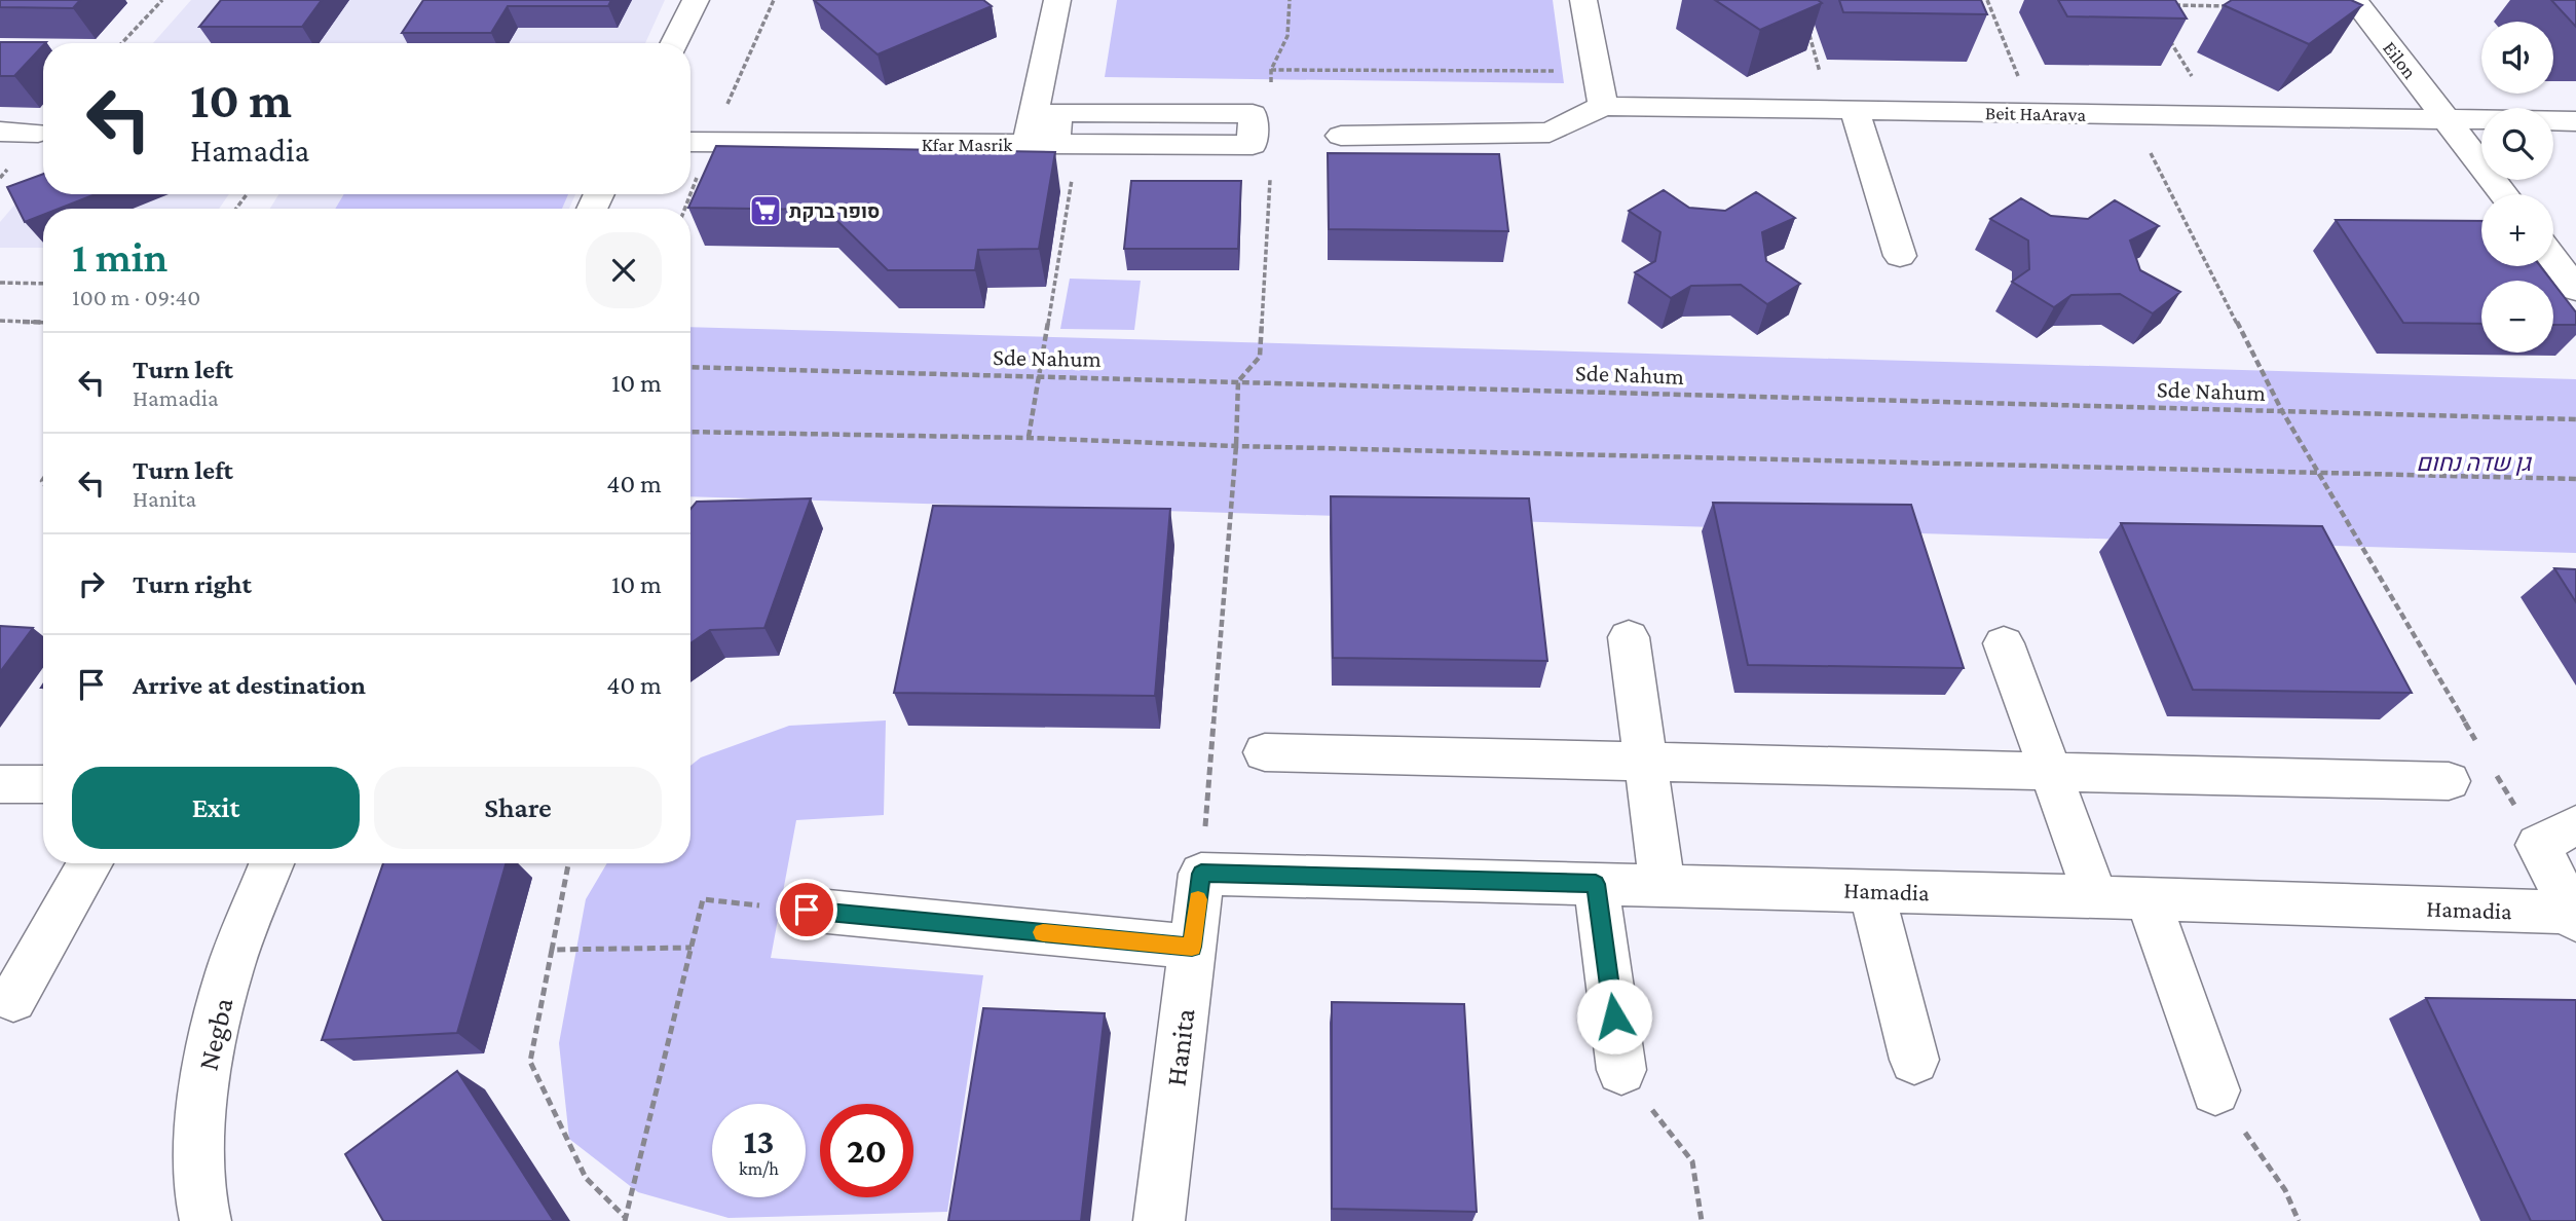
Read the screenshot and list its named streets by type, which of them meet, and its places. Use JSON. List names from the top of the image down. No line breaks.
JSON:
{"streets":{"street":["Eilon","Beit HaArava","Kfar Masrik","Hamadia","Negba","Hanita"],"path":["Sde Nahum"]},"crossings":[["Eilon","Beit HaArava"],["Hamadia","Hanita"]],"parks":["גן שדה נחום"],"places":{"supermarket":["סופר ברקת"]},"page":{"map_buttons":["+","−"],"turn":["10 m","Hamadia"],"heading":["1 min","100 m · 09:40"],"list":[{"name":"Turn left","note":"Hamadia","value":"10 m"},{"name":"Turn left","note":"Hanita","value":"40 m"},{"name":"Turn right","value":"10 m"},{"name":"Arrive at destination","value":"40 m"}],"buttons":["Exit","Share"],"speed":"13 km/h","limit":"20"}}
